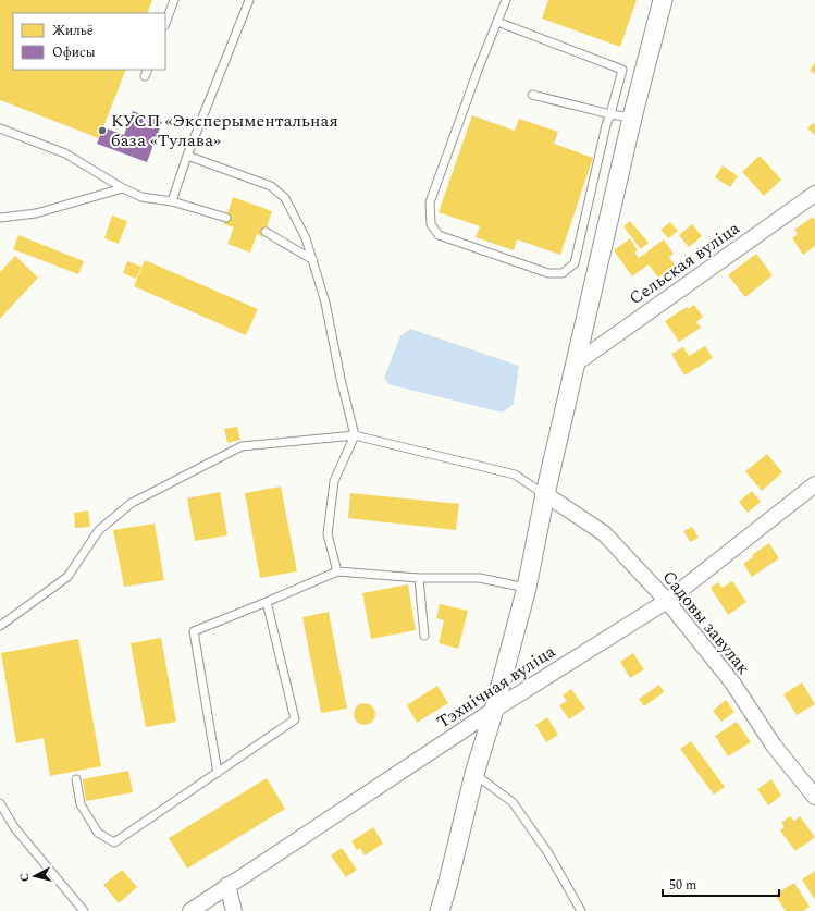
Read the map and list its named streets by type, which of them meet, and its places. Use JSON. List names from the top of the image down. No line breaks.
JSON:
{"streets":{"street":["Сельская вуліца","Садовы завулак","Тэхнічная вуліца"]},"crossings":[["Садовы завулак","Тэхнічная вуліца"]],"places":["КУСП «Эксперыментальная база «Тулава»"],"legend":["Жильё","Офисы"],"scale_bar":"50 m","north":"left"}
